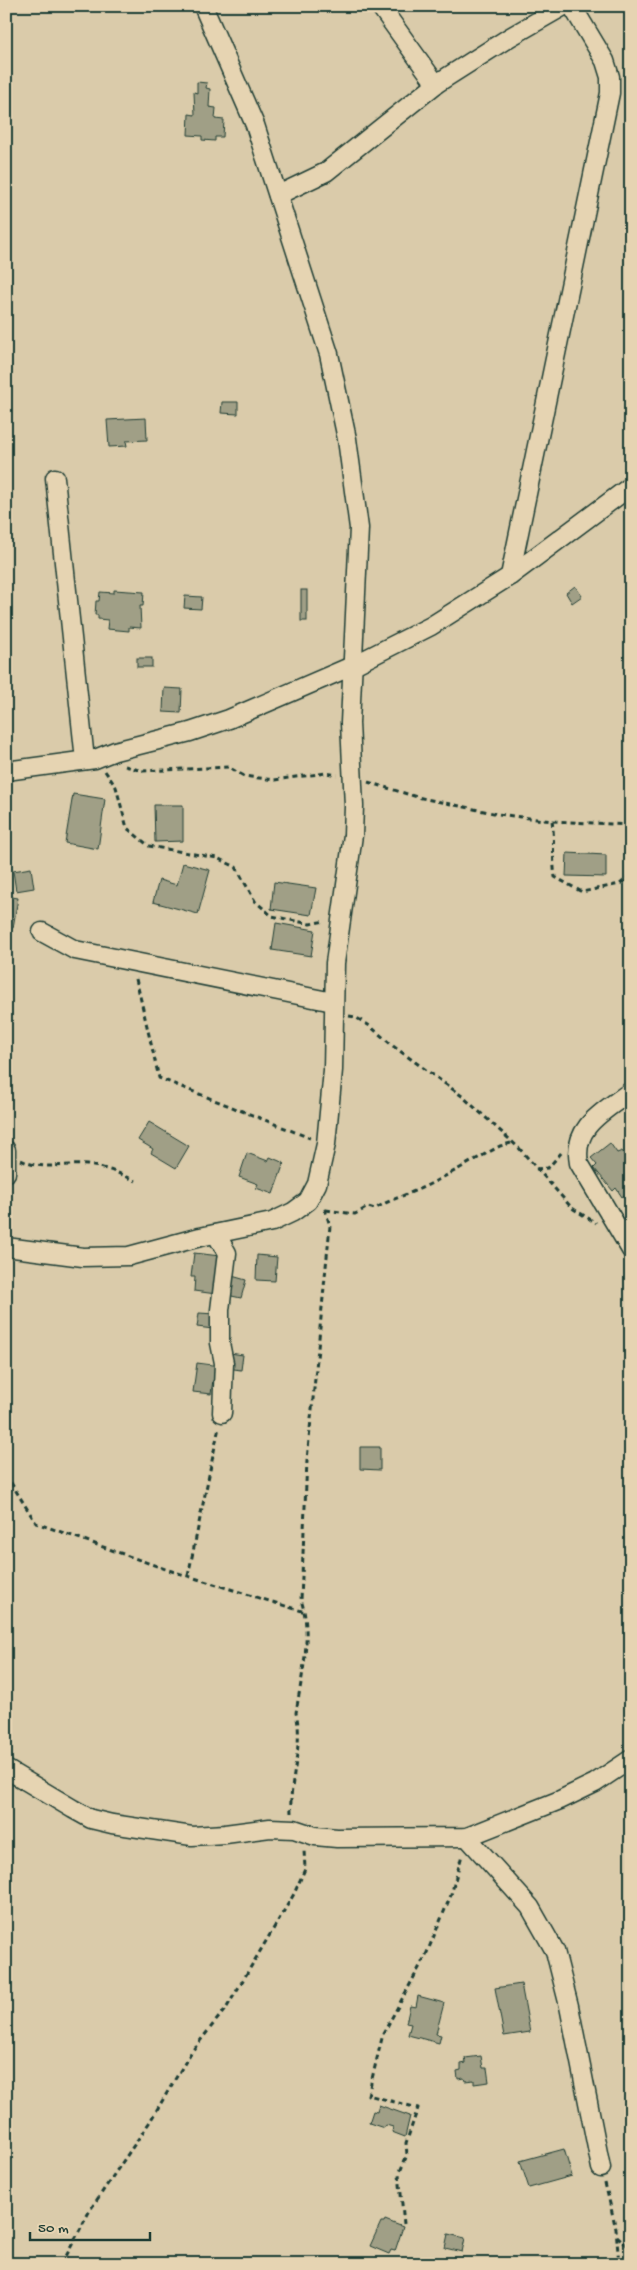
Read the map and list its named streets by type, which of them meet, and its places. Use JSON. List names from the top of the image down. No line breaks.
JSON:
{"scale_bar":"50 m"}
